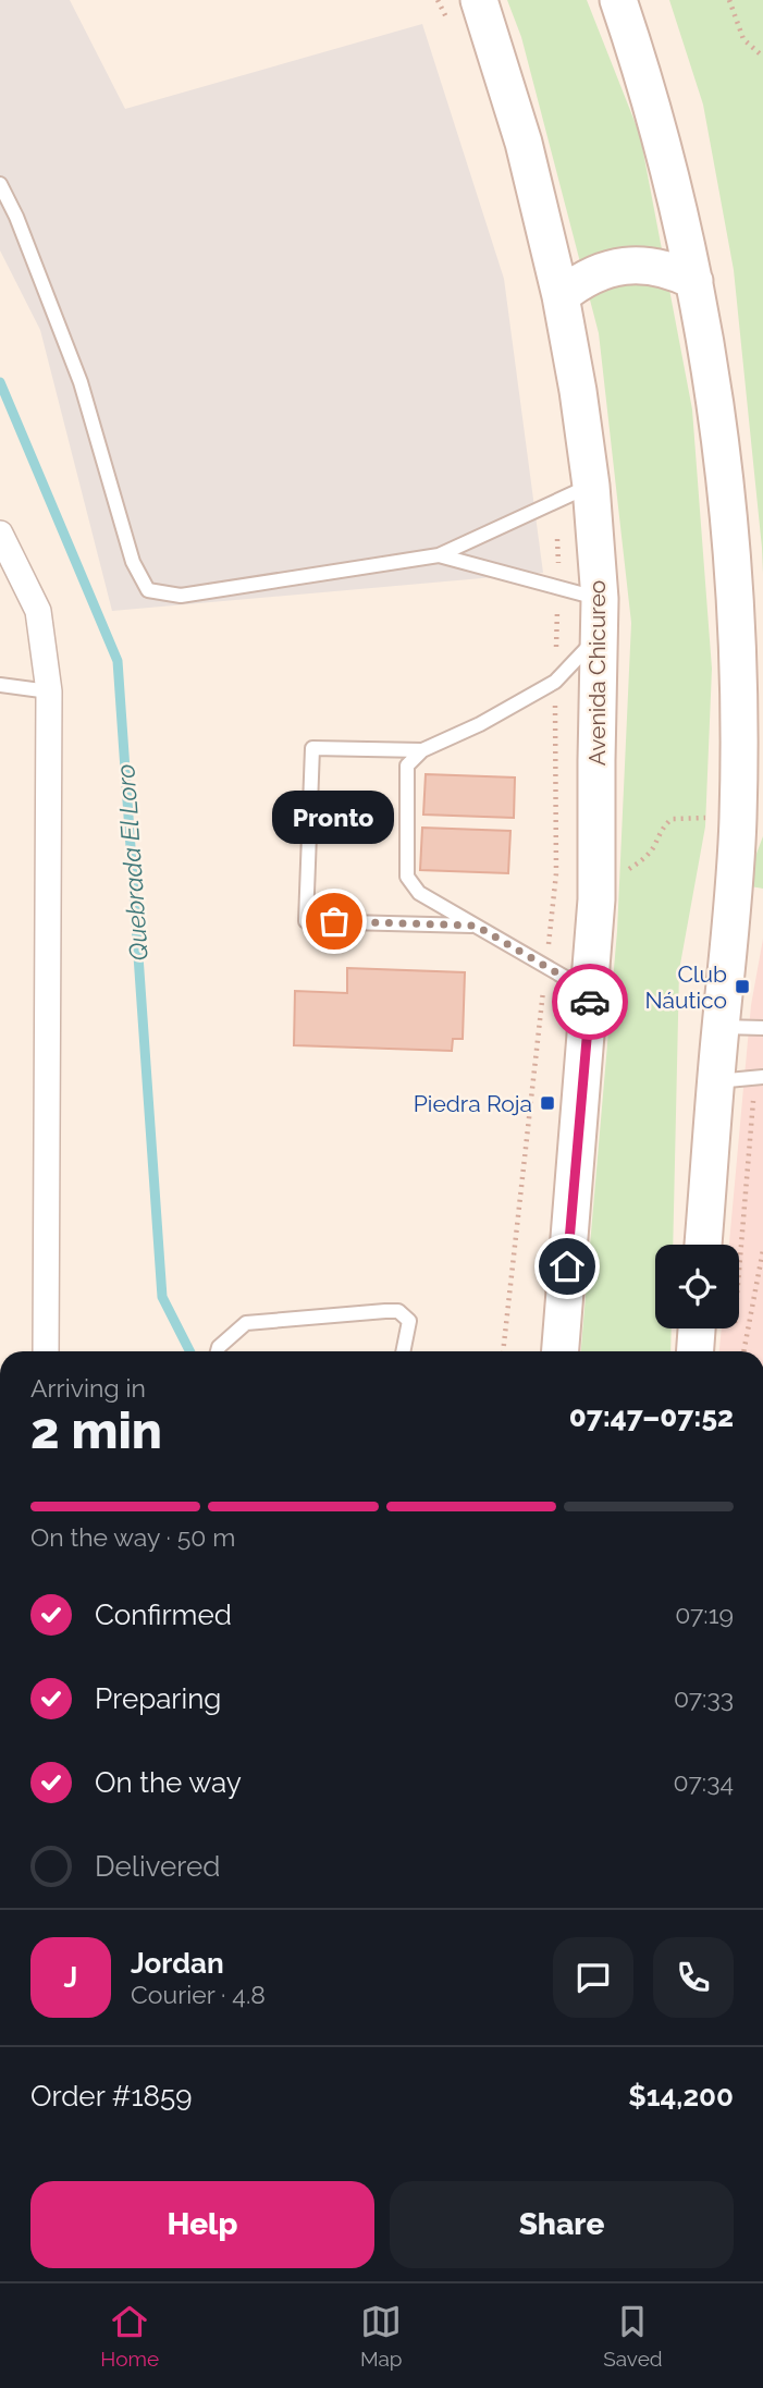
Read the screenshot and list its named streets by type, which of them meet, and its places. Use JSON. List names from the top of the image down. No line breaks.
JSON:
{"streets":{"main road":["Avenida Chicureo"]},"water":["Quebrada El Loro"],"places":{"other":["Pronto"],"transit":["Club Náutico","Piedra Roja"]},"page":{"bubble":"Pronto","heading":["2 min","Arriving in","07:47–07:52"],"panel":["Jordan","Courier · 4.8","Order #1859","$14,200"],"bar":"On the way · 50 m","list":[["Confirmed","07:19"],["Preparing","07:33"],["On the way","07:34"],"Delivered"],"round":"J","buttons":["Help","Share"],"tabs":["Home","Map","Saved"]}}
